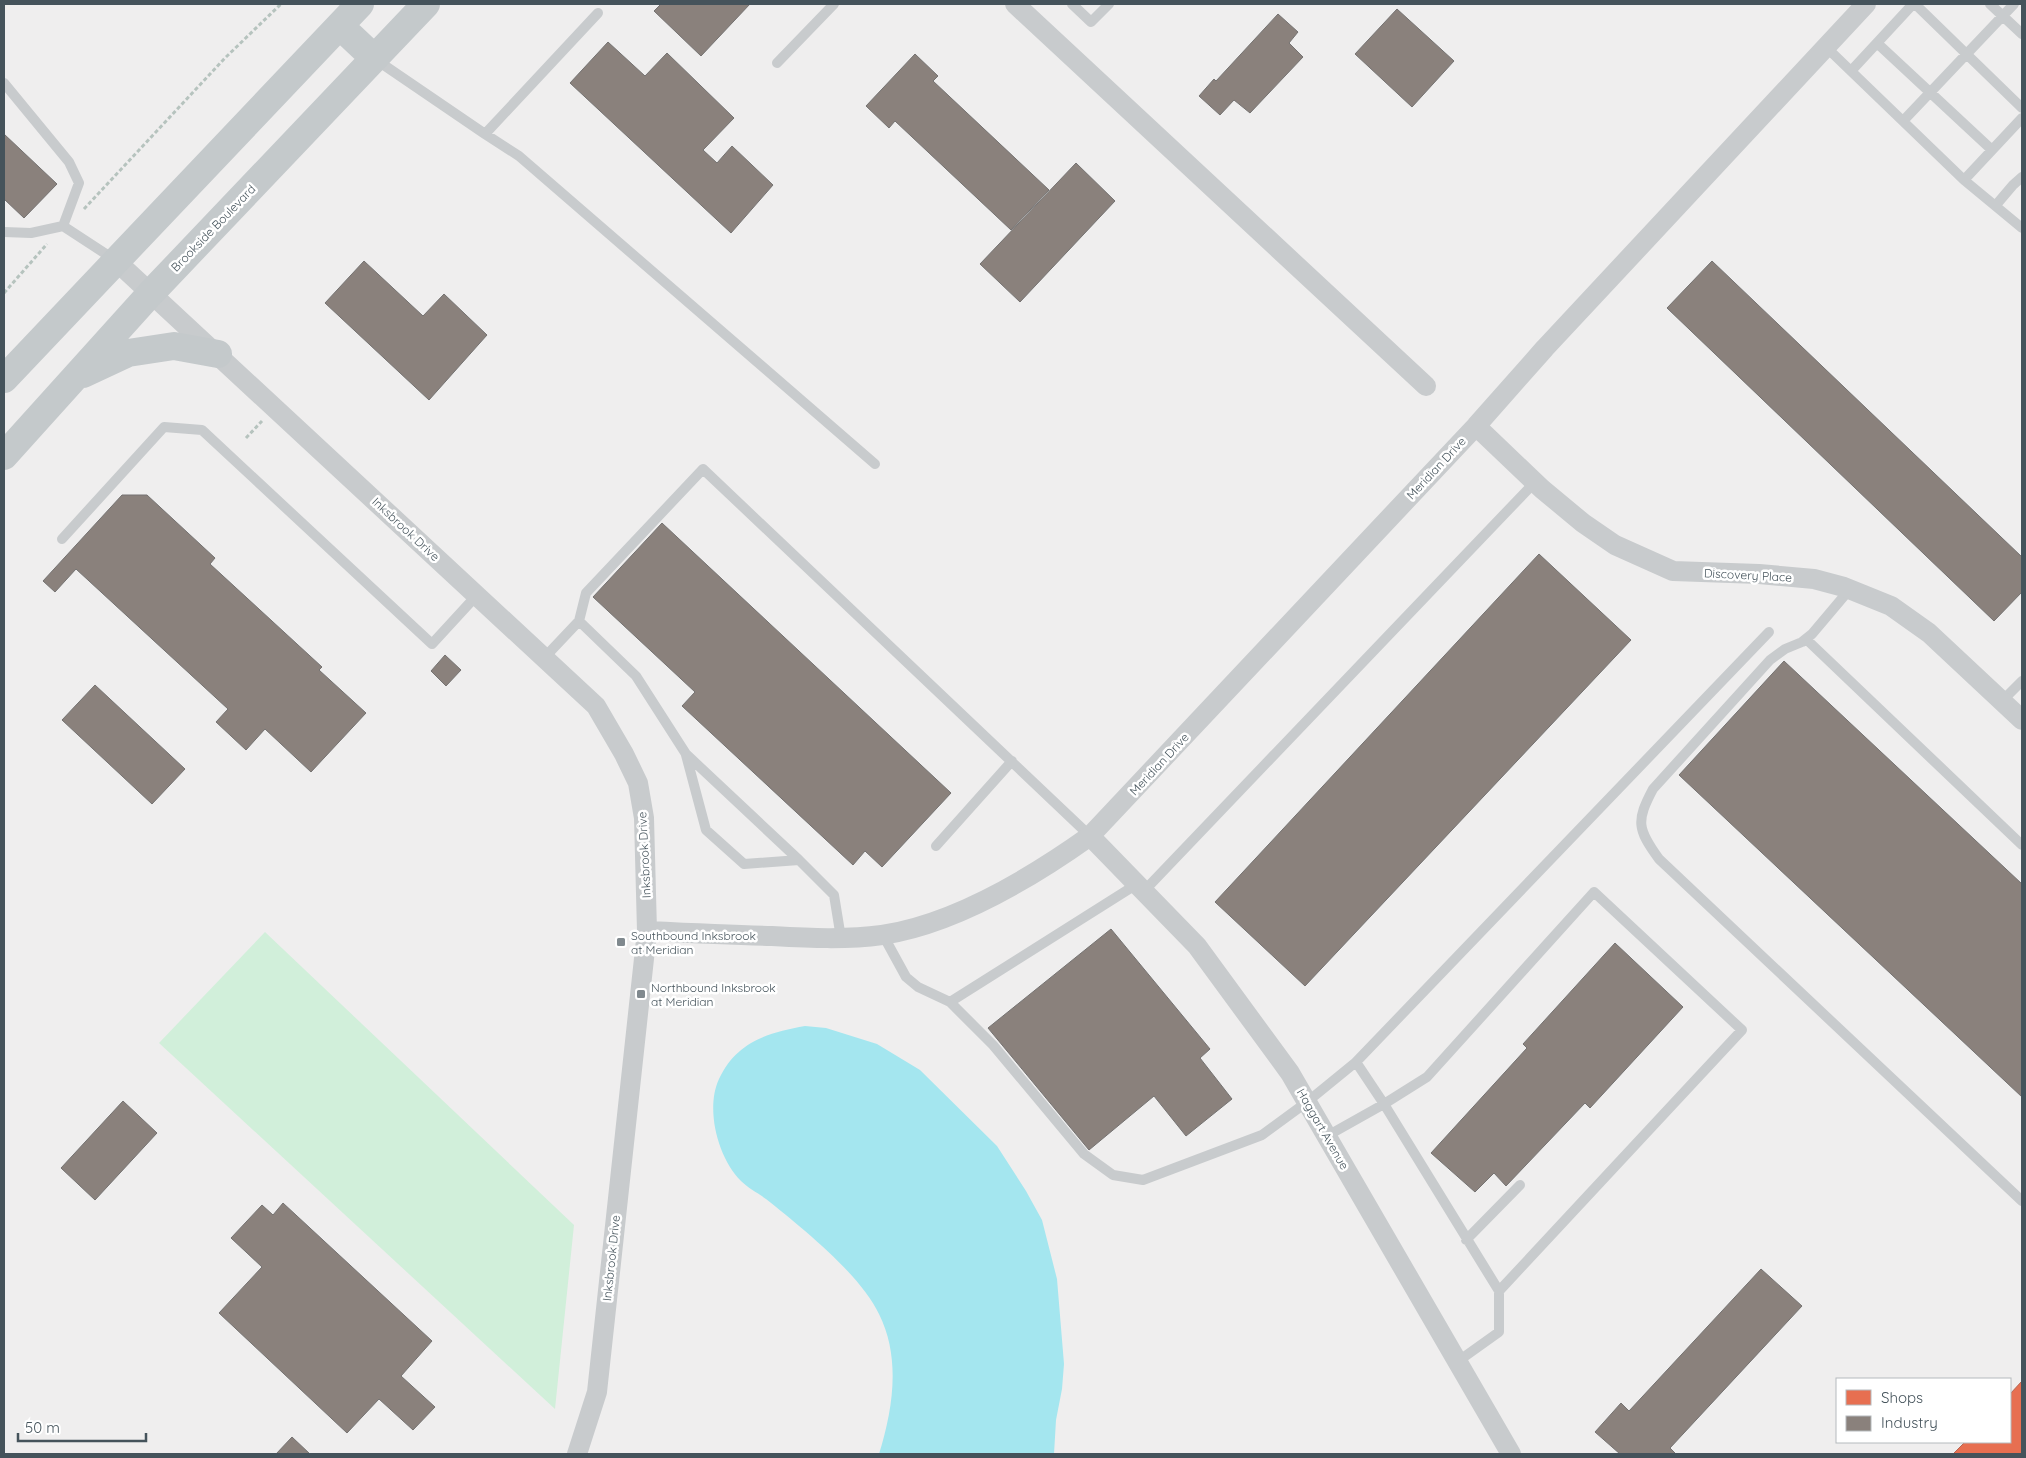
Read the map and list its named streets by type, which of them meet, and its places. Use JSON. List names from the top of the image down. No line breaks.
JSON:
{"streets":{"main road":["Brookside Boulevard"],"street":["Meridian Drive","Inksbrook Drive","Discovery Place","Haggart Avenue"]},"crossings":[["Brookside Boulevard","Inksbrook Drive"],["Meridian Drive","Inksbrook Drive"],["Meridian Drive","Discovery Place"],["Meridian Drive","Haggart Avenue"]],"places":{"transit":["Southbound Inksbrook at Meridian","Northbound Inksbrook at Meridian"]},"legend":["Shops","Industry"],"scale_bar":"50 m"}
